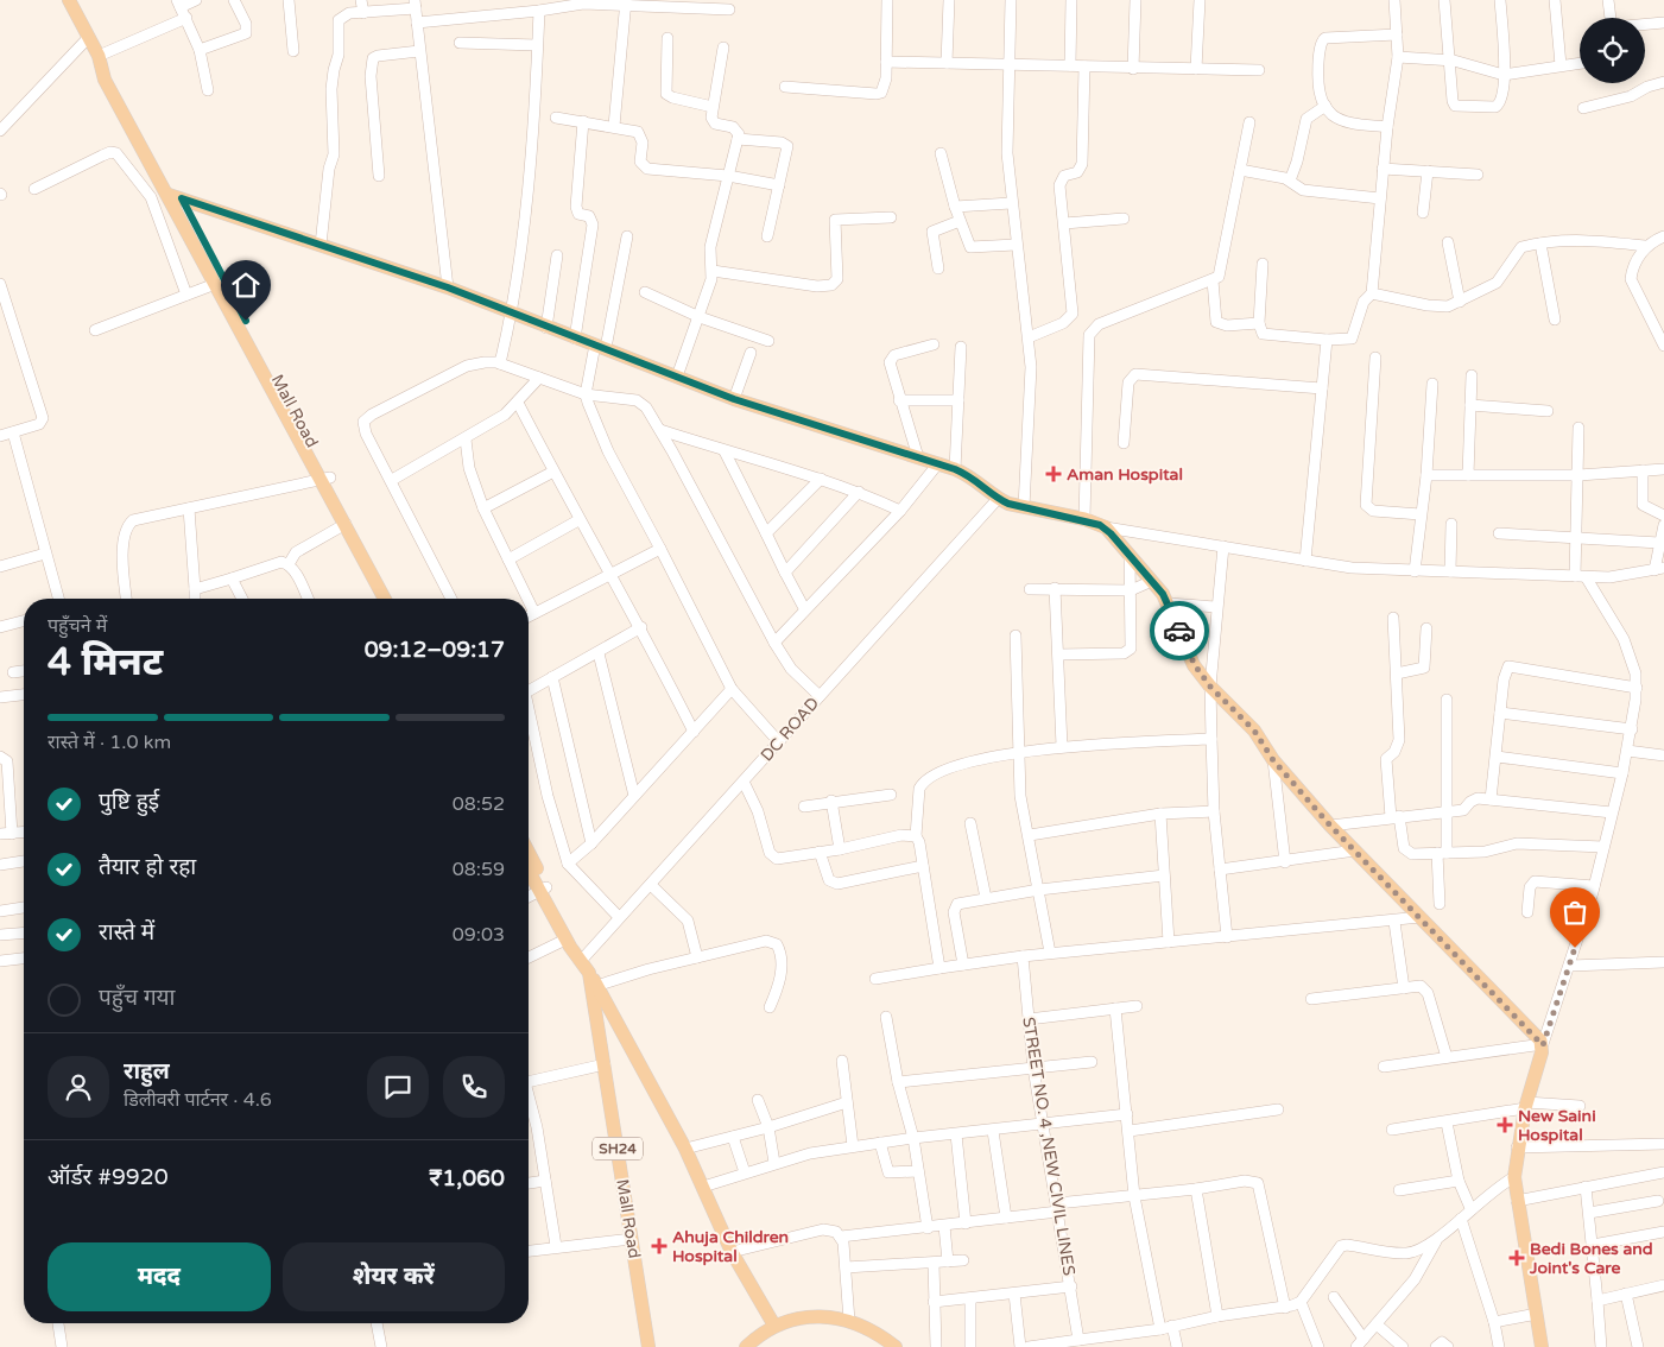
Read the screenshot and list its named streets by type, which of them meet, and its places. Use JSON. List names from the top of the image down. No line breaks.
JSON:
{"streets":{"main road":["Mall Road","SH24"],"street":["DC ROAD","STREET NO. 4 ,NEW CIVIL LINES"]},"crossings":[["Mall Road","DC ROAD"]],"places":{"health":["Aman Hospital","New Saini Hospital","Ahuja Children Hospital","Bedi Bones and Joint's Care"]},"page":{"heading":["4 मिनट","पहुँचने में","09:12–09:17"],"panel":["राहुल","डिलीवरी पार्टनर · 4.6","ऑर्डर #9920","₹1,060"],"bar":"रास्ते में · 1.0 km","list":[["पुष्टि हुई","08:52"],["तैयार हो रहा","08:59"],["रास्ते में","09:03"],"पहुँच गया"],"buttons":["मदद","शेयर करें"]}}
